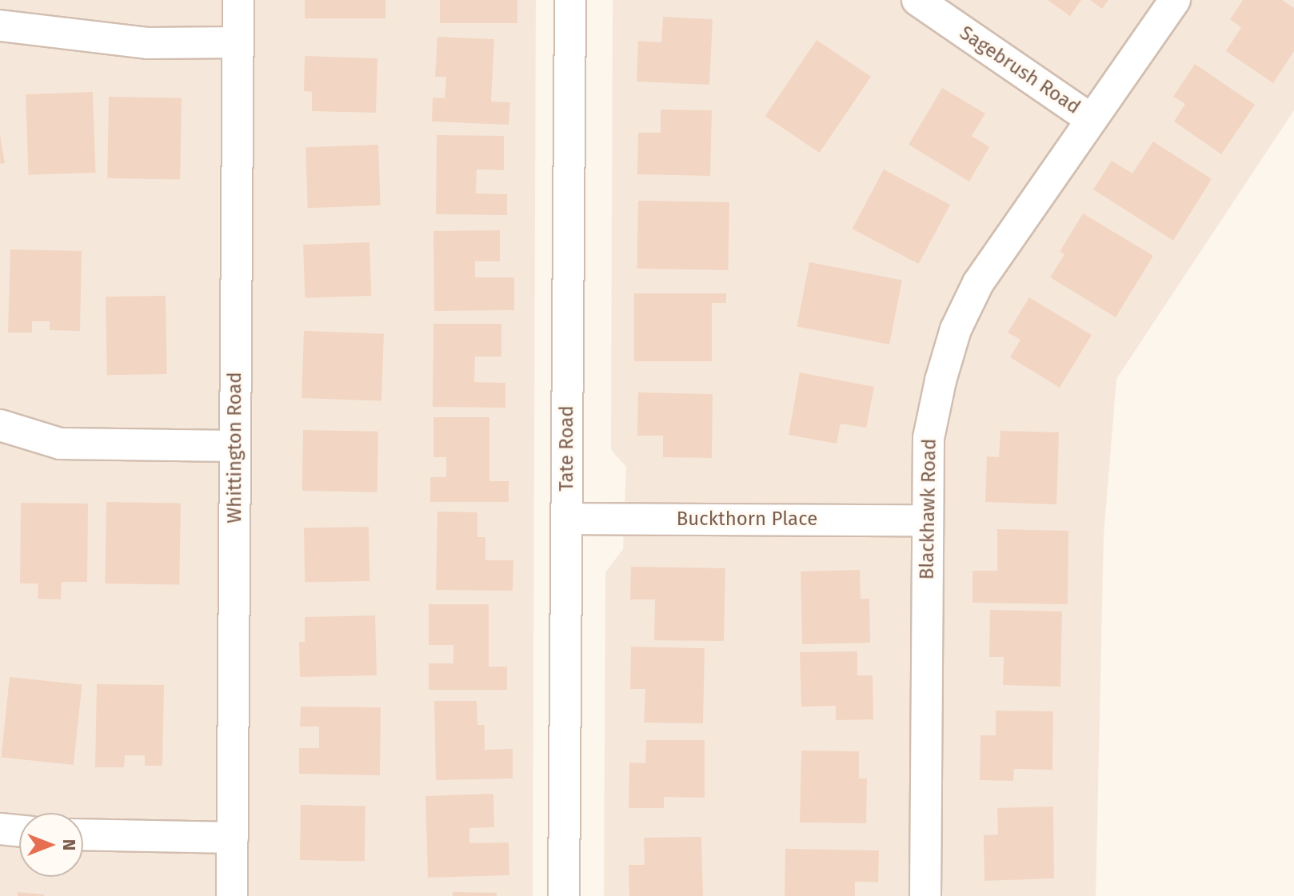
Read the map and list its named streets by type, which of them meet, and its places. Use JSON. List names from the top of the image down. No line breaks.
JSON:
{"streets":{"street":["Sagebrush Road","Whittington Road","Tate Road","Blackhawk Road","Buckthorn Place"]},"crossings":[["Sagebrush Road","Blackhawk Road"],["Tate Road","Buckthorn Place"],["Blackhawk Road","Buckthorn Place"]],"north":"right"}
